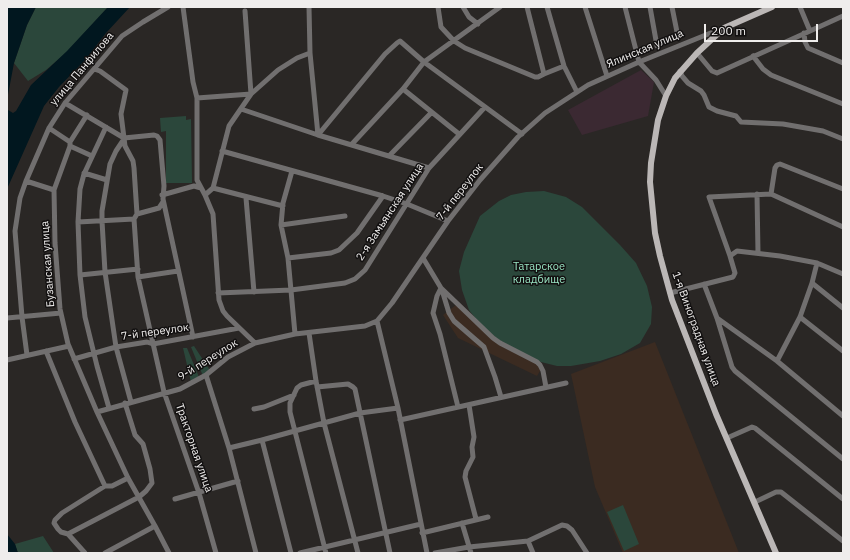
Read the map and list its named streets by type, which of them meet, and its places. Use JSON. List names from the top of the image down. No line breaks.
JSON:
{"streets":{"main road":["1-я Виноградная улица"],"street":["Ялинская улица","улица Панфилова","7-й переулок","2-я Замьянская улица","Бузанская улица","9-й переулок","Тракторная улица"]},"crossings":[["Ялинская улица","7-й переулок"],["Ялинская улица","1-я Виноградная улица"],["улица Панфилова","Тракторная улица"],["7-й переулок","Бузанская улица"],["7-й переулок","9-й переулок"],["7-й переулок","Тракторная улица"],["Бузанская улица","9-й переулок"],["9-й переулок","Тракторная улица"]],"parks":["Татарское кладбище"],"scale_bar":"200 m"}
